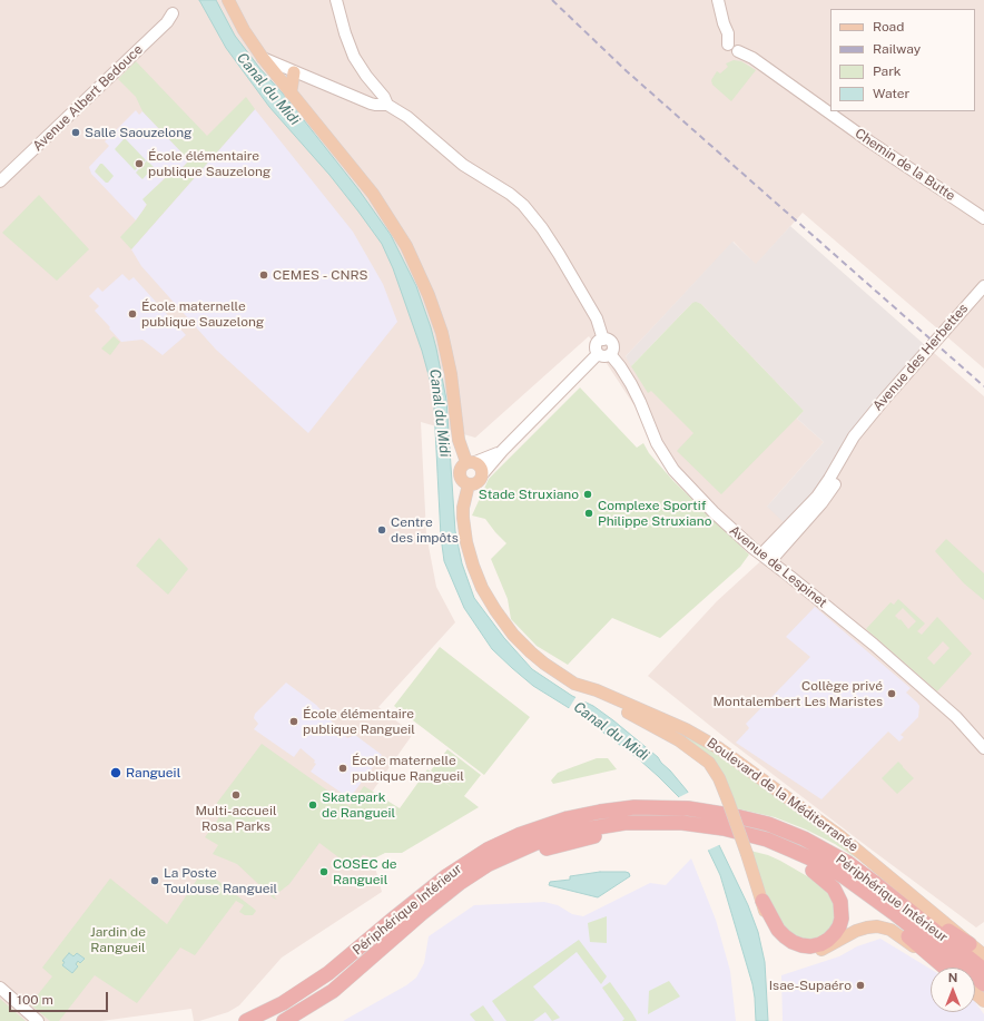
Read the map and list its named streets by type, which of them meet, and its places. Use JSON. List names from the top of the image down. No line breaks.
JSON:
{"streets":{"highway":["Périphérique Intérieur"],"main road":["Boulevard de la Méditerranée"],"street":["Avenue Albert Bedouce","Chemin de la Butte","Avenue des Herbettes","Avenue de Lespinet"]},"crossings":[["Avenue des Herbettes","Avenue de Lespinet"]],"water":["Canal du Midi"],"parks":["Jardin de Rangueil"],"places":["Salle Saouzelong","École élémentaire publique Sauzelong","CEMES - CNRS","École maternelle publique Sauzelong","Stade Struxiano","Complexe Sportif Philippe Struxiano","Centre des impôts","Collège privé Montalembert Les Maristes","École élémentaire publique Rangueil","École maternelle publique Rangueil","Rangueil","Multi-accueil Rosa Parks","Skatepark de Rangueil","COSEC de Rangueil","La Poste Toulouse Rangueil","Isae-Supaéro"],"legend":["Road","Railway","Park","Water"],"scale_bar":"100 m","north":"top"}
